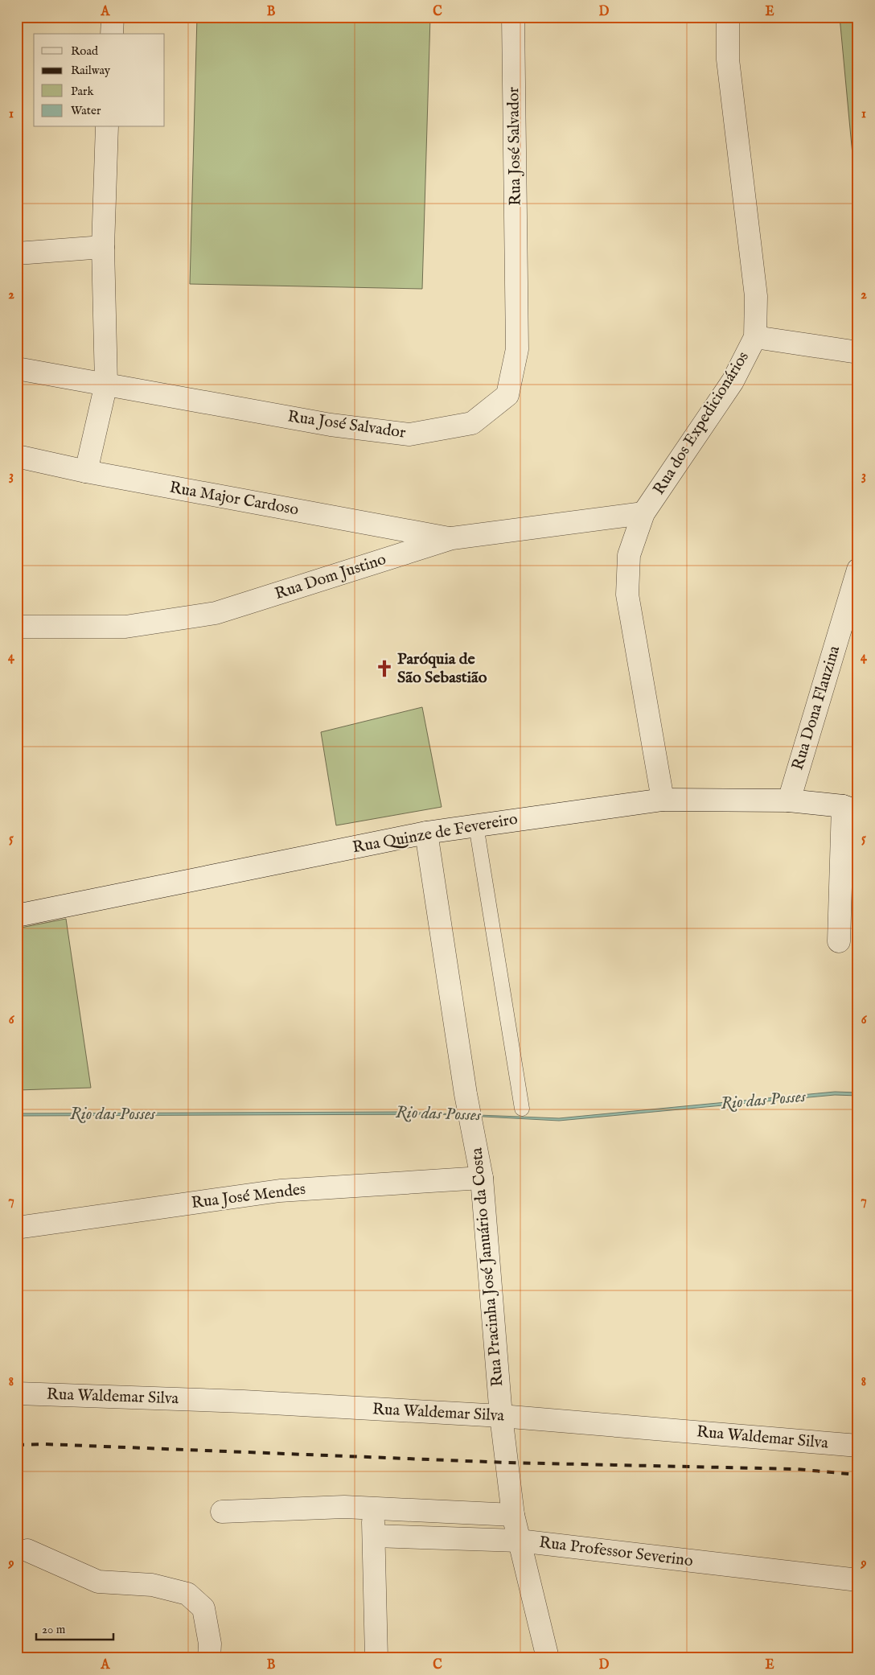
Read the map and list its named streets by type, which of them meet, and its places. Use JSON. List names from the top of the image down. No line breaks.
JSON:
{"streets":{"street":["Rua José Salvador","Rua dos Expedicionários","Rua Major Cardoso","Rua Dom Justino","Rua Dona Flauzina","Rua Quinze de Fevereiro","Rua José Mendes","Rua Pracinha José Januário da Costa","Rua Waldemar Silva","Rua Professor Severino"]},"crossings":[["Rua dos Expedicionários","Rua Dom Justino"],["Rua dos Expedicionários","Rua Quinze de Fevereiro"],["Rua Major Cardoso","Rua Dom Justino"],["Rua Dona Flauzina","Rua Quinze de Fevereiro"],["Rua Quinze de Fevereiro","Rua Pracinha José Januário da Costa"],["Rua José Mendes","Rua Pracinha José Januário da Costa"],["Rua Pracinha José Januário da Costa","Rua Waldemar Silva"],["Rua Pracinha José Januário da Costa","Rua Professor Severino"]],"water":["Rio das Posses"],"places":{"church":["Paróquia de São Sebastião"]},"legend":["Road","Railway","Park","Water"],"scale_bar":"20 m","grid":{"columns":["A","B","C","D","E"],"rows":["1","2","3","4","5","6","7","8","9"]}}
